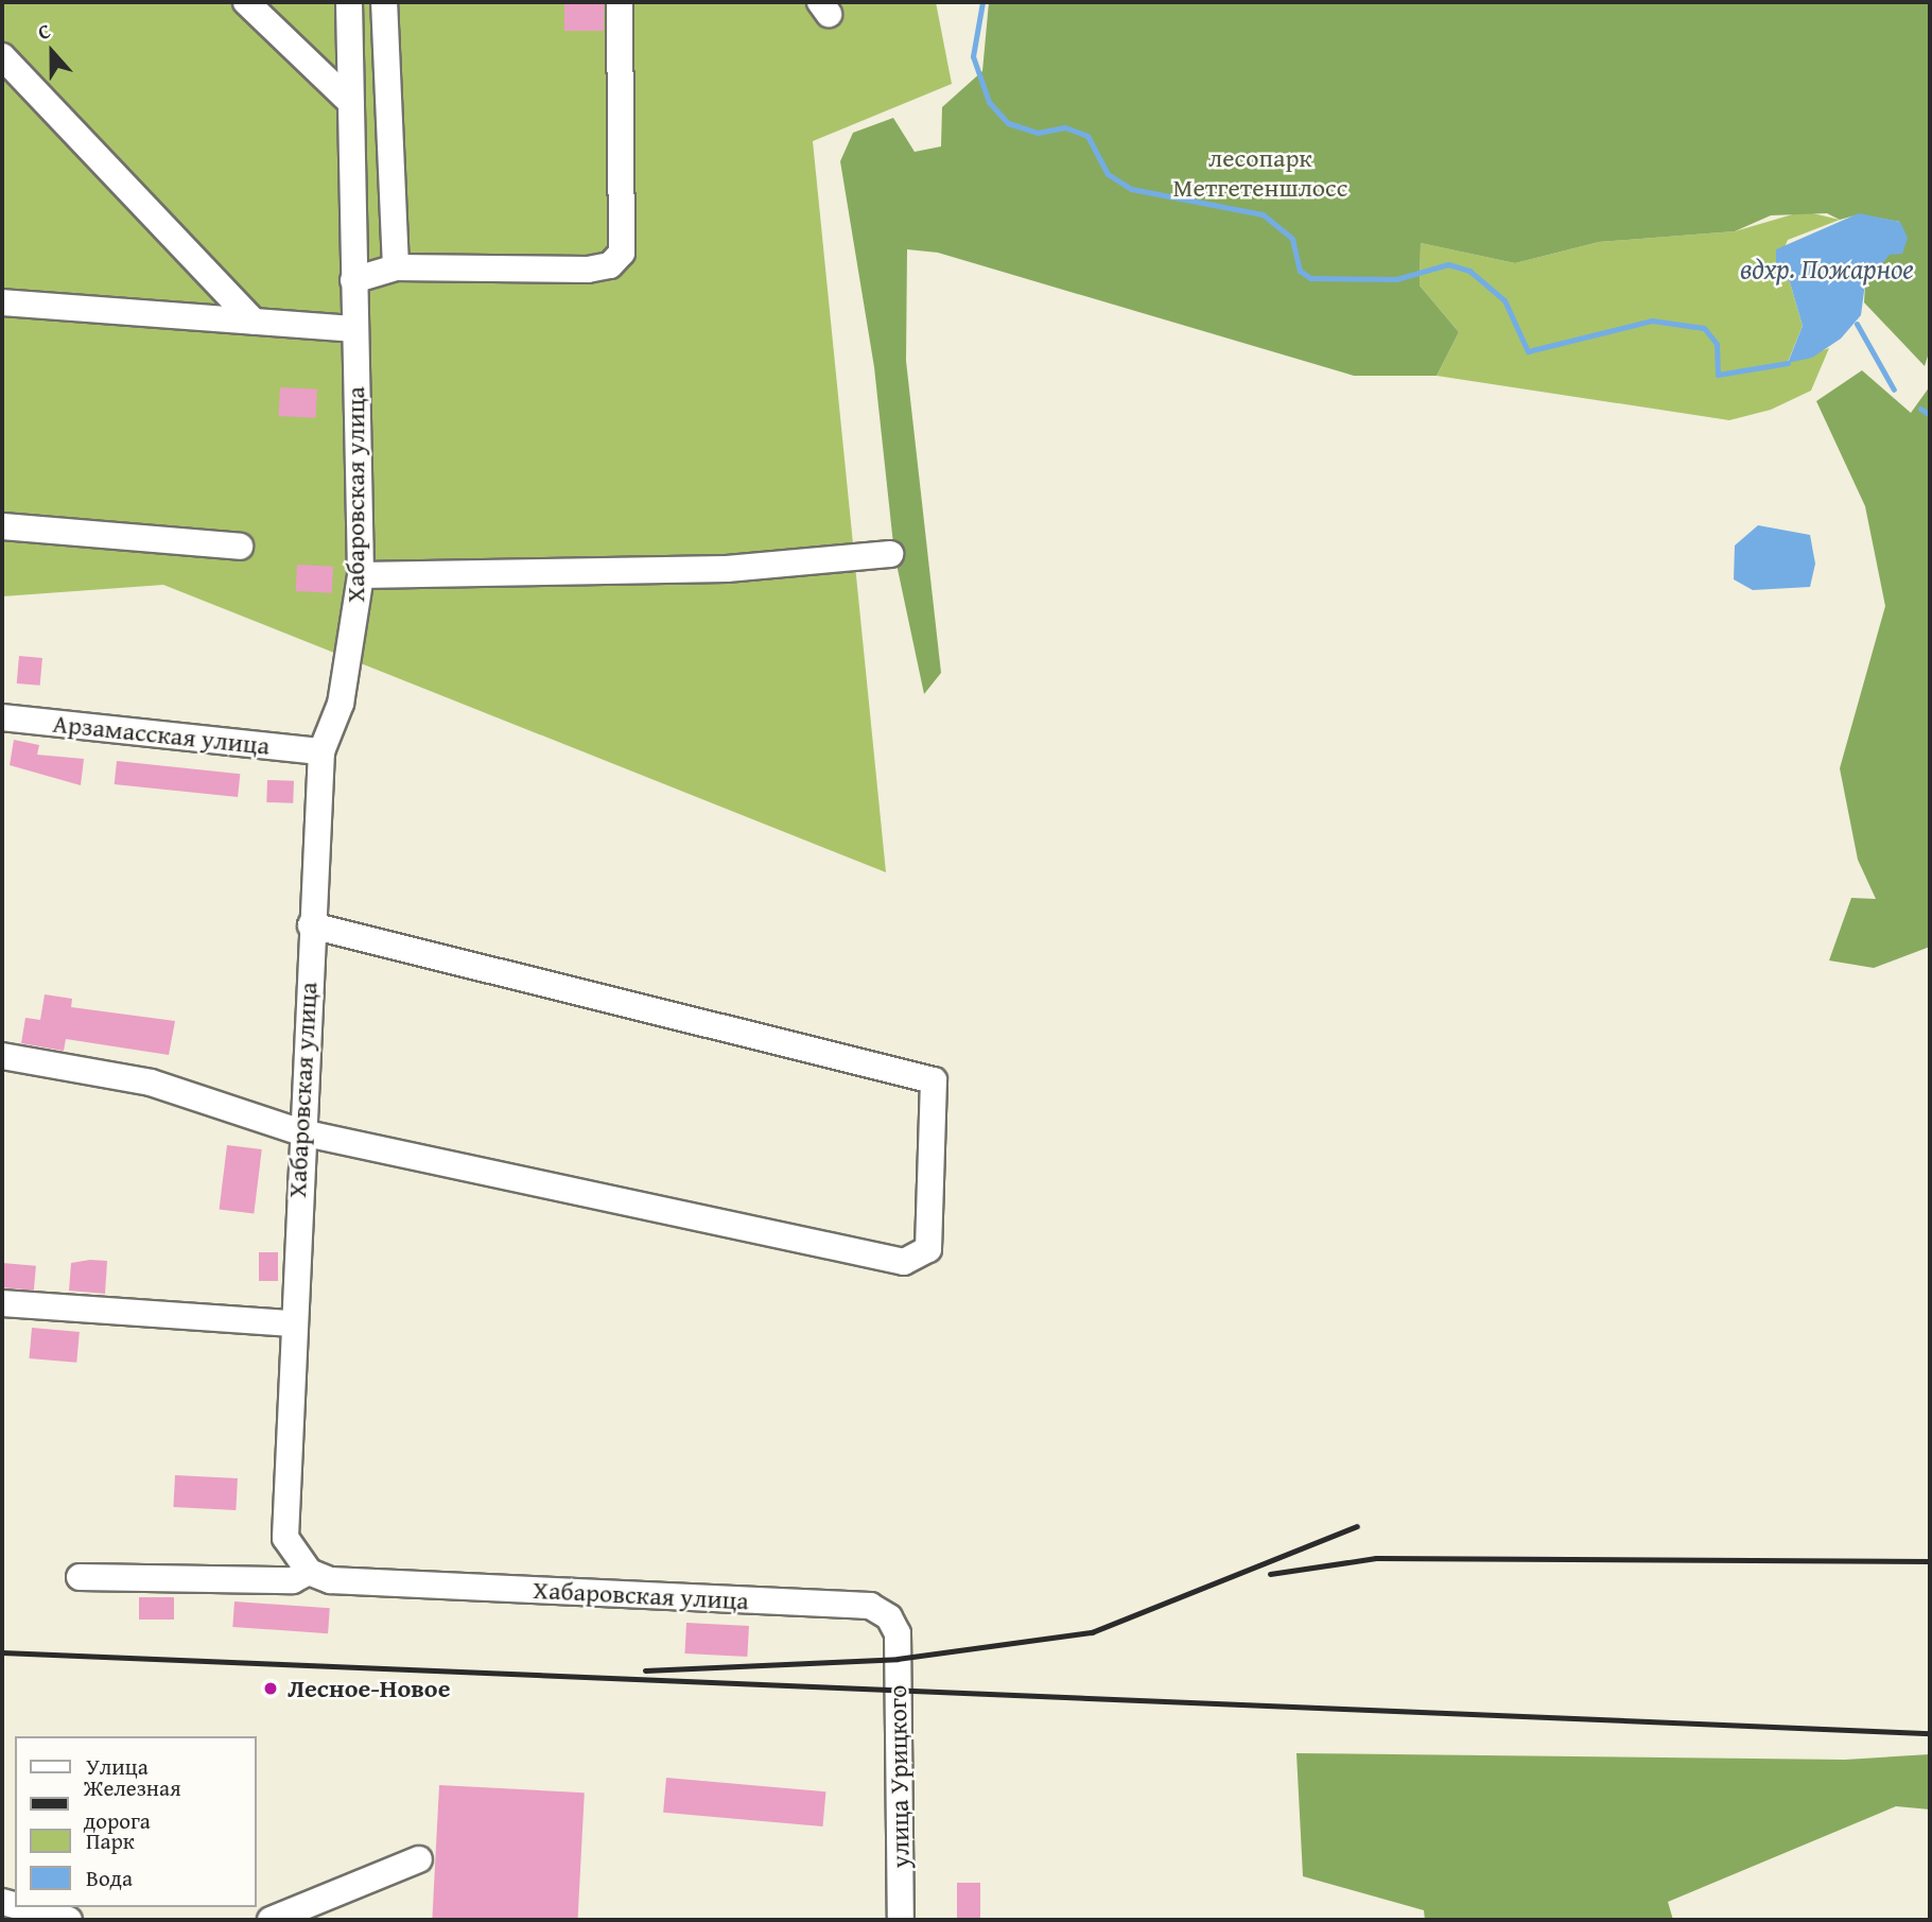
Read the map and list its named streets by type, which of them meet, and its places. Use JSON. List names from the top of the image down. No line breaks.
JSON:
{"streets":{"street":["Хабаровская улица","Арзамасская улица","улица Урицкого"]},"crossings":[["Хабаровская улица","Арзамасская улица"],["Хабаровская улица","улица Урицкого"]],"water":["вдхр. Пожарное"],"parks":["лесопарк Метгетеншлосс"],"places":["Лесное-Новое"],"legend":["Улица","Железная дорога","Парк","Вода"],"north":"top"}
